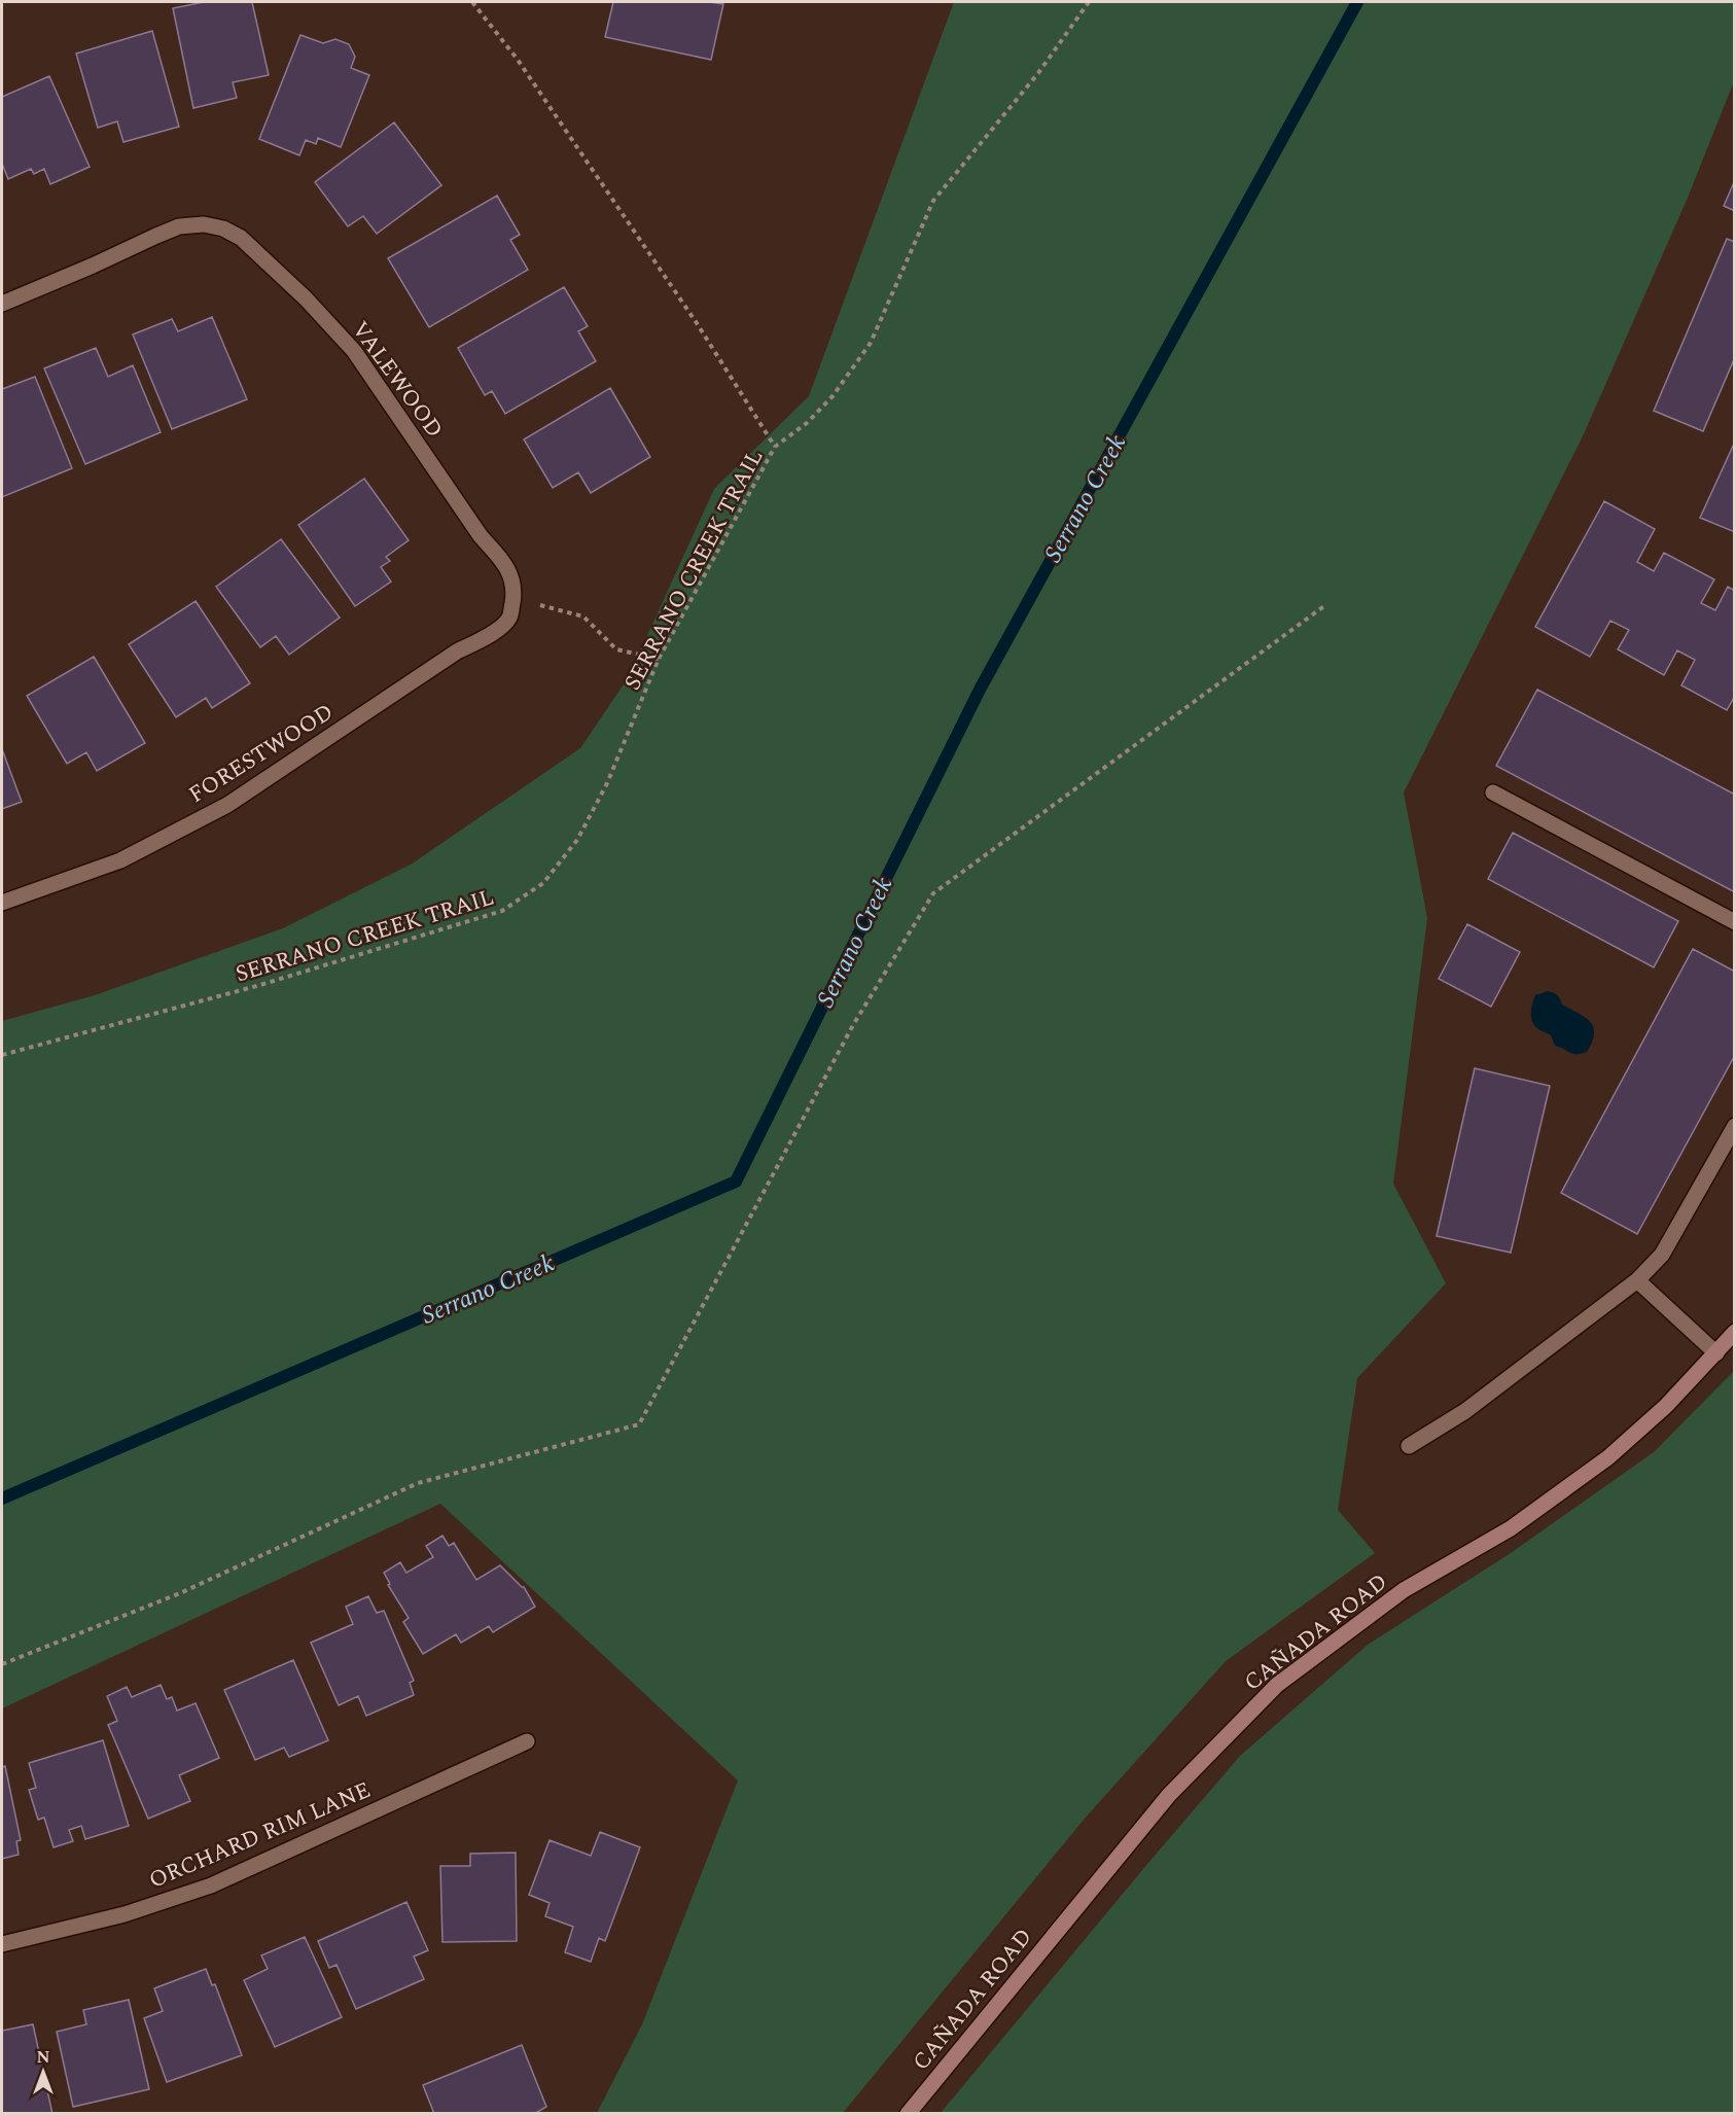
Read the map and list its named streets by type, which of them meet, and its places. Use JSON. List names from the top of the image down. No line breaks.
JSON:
{"streets":{"street":["VALEWOOD","FORESTWOOD","CAÑADA ROAD","ORCHARD RIM LANE"],"path":["SERRANO CREEK TRAIL"]},"crossings":[["VALEWOOD","FORESTWOOD"]],"water":["Serrano Creek"],"north":"top"}
